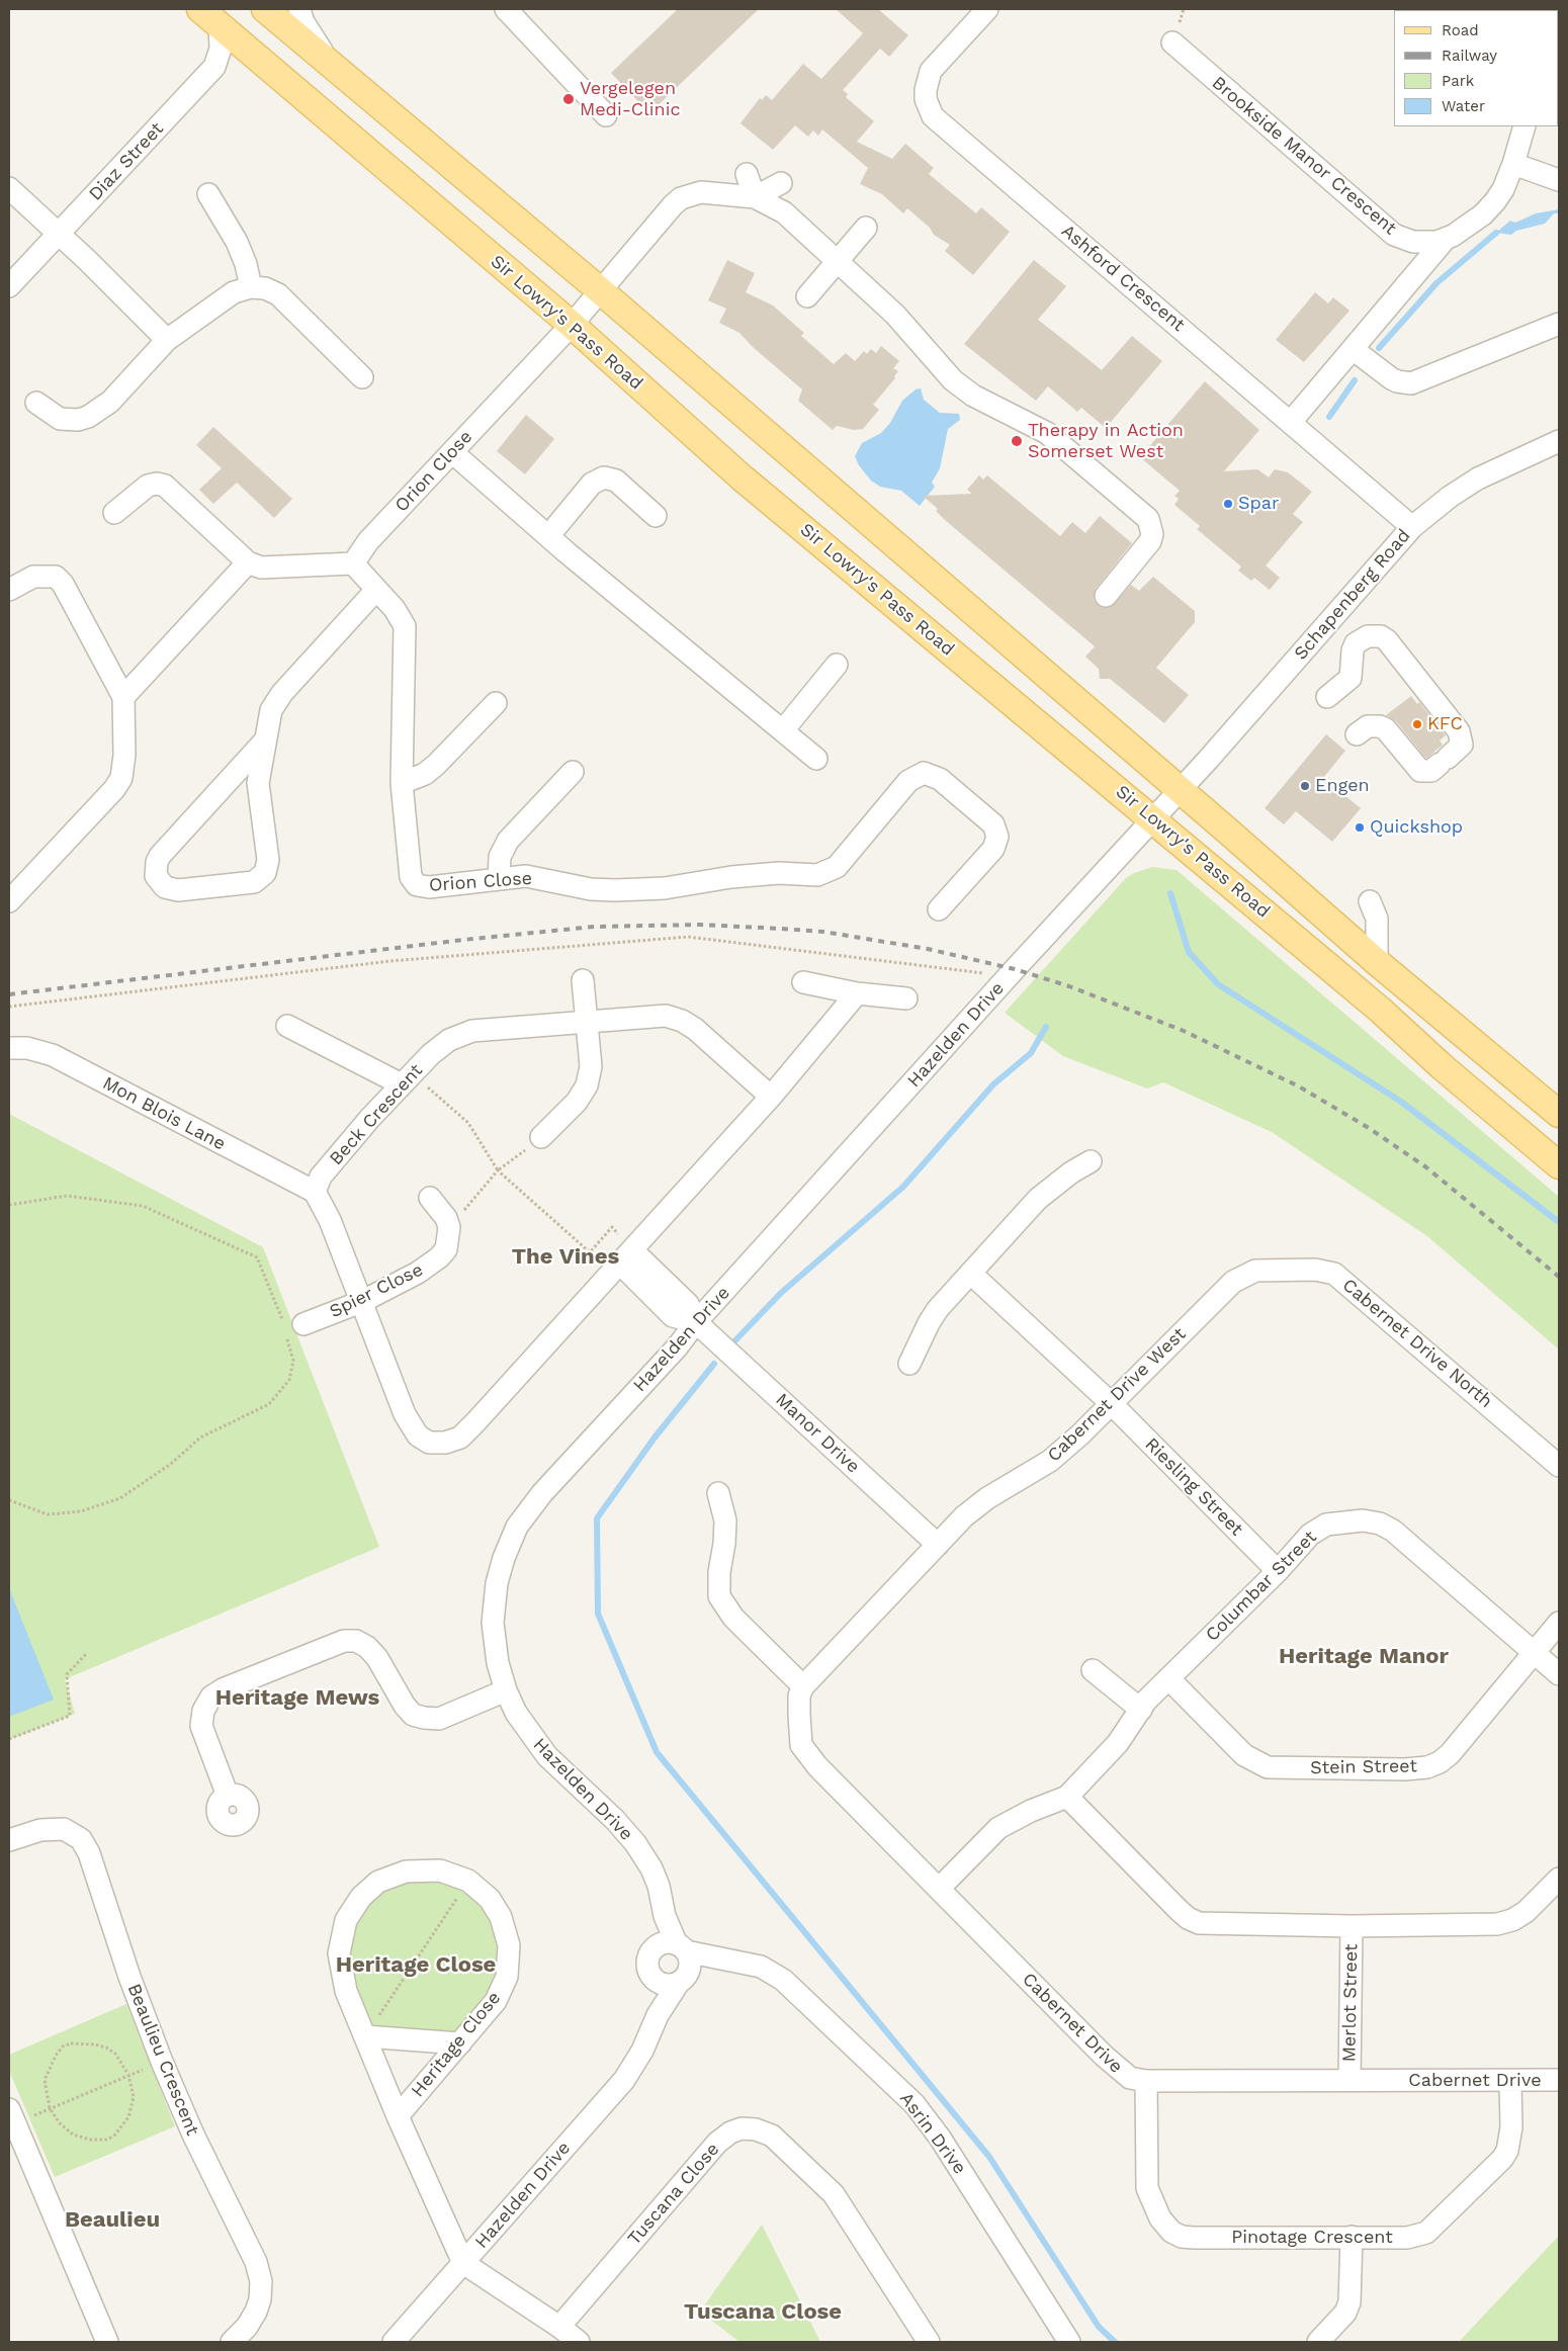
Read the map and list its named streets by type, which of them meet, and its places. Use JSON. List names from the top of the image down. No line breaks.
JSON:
{"streets":{"main road":["Sir Lowry's Pass Road"],"street":["Brookside Manor Crescent","Diaz Street","Ashford Crescent","Orion Close","Schapenberg Road","Hazelden Drive","Mon Blois Lane","Beck Crescent","Spier Close","Cabernet Drive North","Cabernet Drive West","Manor Drive","Riesling Street","Columbar Street","Stein Street","Merlot Street","Cabernet Drive","Heritage Close","Beaulieu Crescent","Asrin Drive","Tuscana Close","Pinotage Crescent"]},"crossings":[["Diaz Street","Sir Lowry's Pass Road"],["Ashford Crescent","Schapenberg Road"],["Sir Lowry's Pass Road","Orion Close"],["Sir Lowry's Pass Road","Schapenberg Road"],["Sir Lowry's Pass Road","Hazelden Drive"],["Schapenberg Road","Hazelden Drive"],["Hazelden Drive","Manor Drive"],["Hazelden Drive","Heritage Close"],["Hazelden Drive","Asrin Drive"],["Mon Blois Lane","Beck Crescent"],["Cabernet Drive North","Cabernet Drive West"],["Cabernet Drive West","Manor Drive"],["Cabernet Drive West","Riesling Street"],["Cabernet Drive West","Cabernet Drive"],["Riesling Street","Columbar Street"],["Columbar Street","Stein Street"],["Columbar Street","Cabernet Drive"],["Merlot Street","Cabernet Drive"],["Cabernet Drive","Pinotage Crescent"]],"districts":["The Vines","Heritage Manor","Heritage Mews","Heritage Close","Beaulieu","Tuscana Close"],"places":["Vergelegen Medi-Clinic","Therapy in Action Somerset West","Spar","KFC","Engen","Quickshop"],"legend":["Road","Railway","Park","Water"]}
